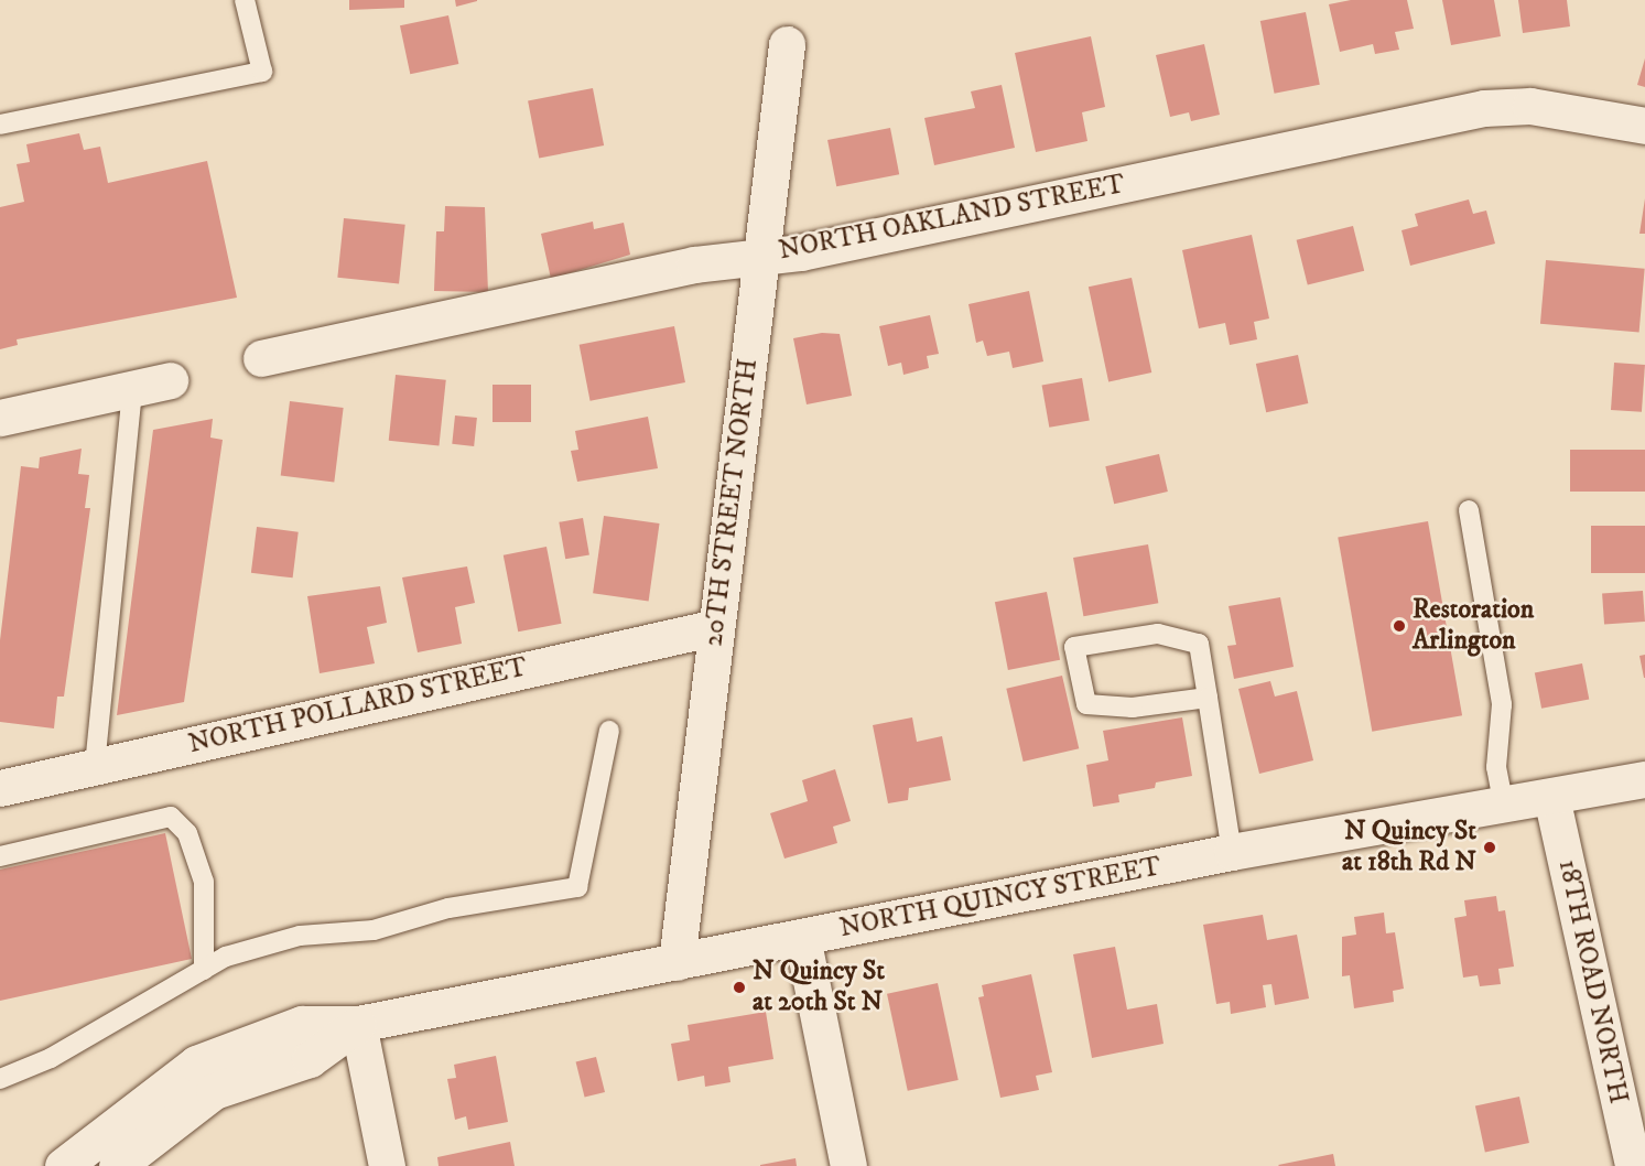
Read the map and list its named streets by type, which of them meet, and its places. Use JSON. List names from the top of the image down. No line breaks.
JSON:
{"streets":{"street":["NORTH OAKLAND STREET","20TH STREET NORTH","NORTH POLLARD STREET","NORTH QUINCY STREET","18TH ROAD NORTH"]},"crossings":[["NORTH OAKLAND STREET","20TH STREET NORTH"],["20TH STREET NORTH","NORTH POLLARD STREET"],["20TH STREET NORTH","NORTH QUINCY STREET"],["NORTH QUINCY STREET","18TH ROAD NORTH"]],"places":["Restoration Arlington","N Quincy St at 18th Rd N","N Quincy St at 20th St N"]}
